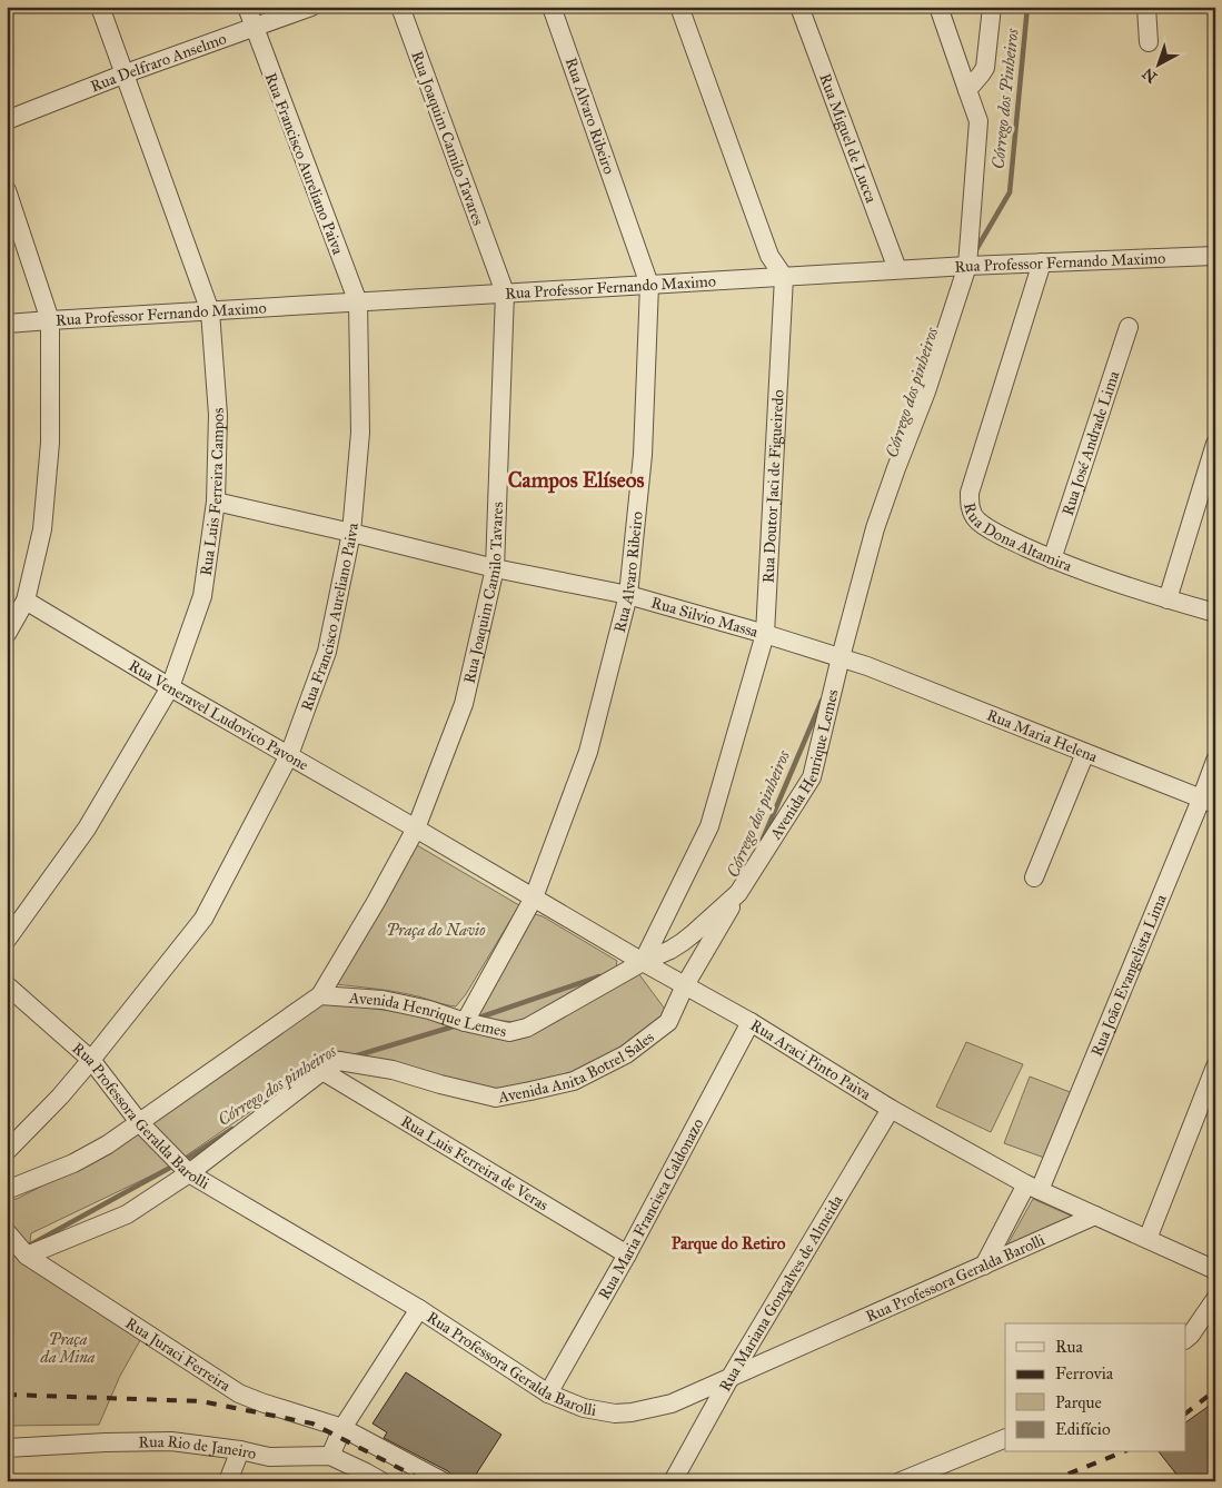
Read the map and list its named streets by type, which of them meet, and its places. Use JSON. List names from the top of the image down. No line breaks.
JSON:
{"streets":{"street":["Rua Delfraro Anselmo","Rua Alvaro Ribeiro","Rua Joaquim Camilo Tavares","Rua Miguel de Lucca","Rua Francisco Aureliano Paiva","Rua Professor Fernando Maximo","Rua José Andrade Lima","Rua Doutor Jaci de Figueiredo","Rua Luis Ferreira Campos","Rua Dona Altamira","Rua Silvio Massa","Rua Veneravel Ludovico Pavone","Rua Maria Helena","Avenida Henrique Lemes","Rua João Evangelista Lima","Rua Araci Pinto Paiva","Avenida Anita Botrel Sales","Rua Professora Geralda Barolli","Rua Luis Ferreira de Veras","Rua Maria Francisca Caldonazo","Rua Mariana Gonçalves de Almeida","Rua Juraci Ferreira","Rua Rio de Janeiro"]},"crossings":[["Rua Delfraro Anselmo","Rua Francisco Aureliano Paiva"],["Rua Delfraro Anselmo","Rua Luis Ferreira Campos"],["Rua Alvaro Ribeiro","Rua Professor Fernando Maximo"],["Rua Alvaro Ribeiro","Rua Silvio Massa"],["Rua Alvaro Ribeiro","Avenida Henrique Lemes"],["Rua Alvaro Ribeiro","Rua Araci Pinto Paiva"],["Rua Joaquim Camilo Tavares","Rua Professor Fernando Maximo"],["Rua Joaquim Camilo Tavares","Rua Silvio Massa"],["Rua Joaquim Camilo Tavares","Rua Veneravel Ludovico Pavone"],["Rua Joaquim Camilo Tavares","Avenida Henrique Lemes"],["Rua Joaquim Camilo Tavares","Rua Araci Pinto Paiva"],["Rua Miguel de Lucca","Rua Professor Fernando Maximo"],["Rua Francisco Aureliano Paiva","Rua Professor Fernando Maximo"],["Rua Francisco Aureliano Paiva","Rua Silvio Massa"],["Rua Francisco Aureliano Paiva","Rua Veneravel Ludovico Pavone"],["Rua Francisco Aureliano Paiva","Rua Professora Geralda Barolli"],["Rua Professor Fernando Maximo","Rua Doutor Jaci de Figueiredo"],["Rua Professor Fernando Maximo","Rua Luis Ferreira Campos"],["Rua Professor Fernando Maximo","Rua Dona Altamira"],["Rua Professor Fernando Maximo","Avenida Henrique Lemes"],["Rua José Andrade Lima","Rua Dona Altamira"],["Rua Doutor Jaci de Figueiredo","Rua Silvio Massa"],["Rua Doutor Jaci de Figueiredo","Avenida Henrique Lemes"],["Rua Doutor Jaci de Figueiredo","Rua Araci Pinto Paiva"],["Rua Luis Ferreira Campos","Rua Silvio Massa"],["Rua Luis Ferreira Campos","Rua Veneravel Ludovico Pavone"],["Rua Silvio Massa","Rua Maria Helena"],["Rua Silvio Massa","Avenida Henrique Lemes"],["Rua Veneravel Ludovico Pavone","Rua Araci Pinto Paiva"],["Rua Maria Helena","Rua João Evangelista Lima"],["Avenida Henrique Lemes","Rua Araci Pinto Paiva"],["Avenida Henrique Lemes","Avenida Anita Botrel Sales"],["Rua João Evangelista Lima","Rua Araci Pinto Paiva"],["Rua João Evangelista Lima","Rua Professora Geralda Barolli"],["Rua Araci Pinto Paiva","Avenida Anita Botrel Sales"],["Rua Araci Pinto Paiva","Rua Professora Geralda Barolli"],["Rua Araci Pinto Paiva","Rua Maria Francisca Caldonazo"],["Rua Araci Pinto Paiva","Rua Mariana Gonçalves de Almeida"],["Avenida Anita Botrel Sales","Rua Professora Geralda Barolli"],["Avenida Anita Botrel Sales","Rua Luis Ferreira de Veras"],["Avenida Anita Botrel Sales","Rua Juraci Ferreira"],["Rua Professora Geralda Barolli","Rua Maria Francisca Caldonazo"],["Rua Professora Geralda Barolli","Rua Mariana Gonçalves de Almeida"],["Rua Luis Ferreira de Veras","Rua Maria Francisca Caldonazo"]],"districts":["Campos Elíseos","Parque do Retiro"],"water":["Córrego dos Pinheiros","Córrego dos pinheiros"],"parks":["Praça do Navio","Praça da Mina"],"legend":["Rua","Ferrovia","Parque","Edifício"],"north":"bottom left"}
